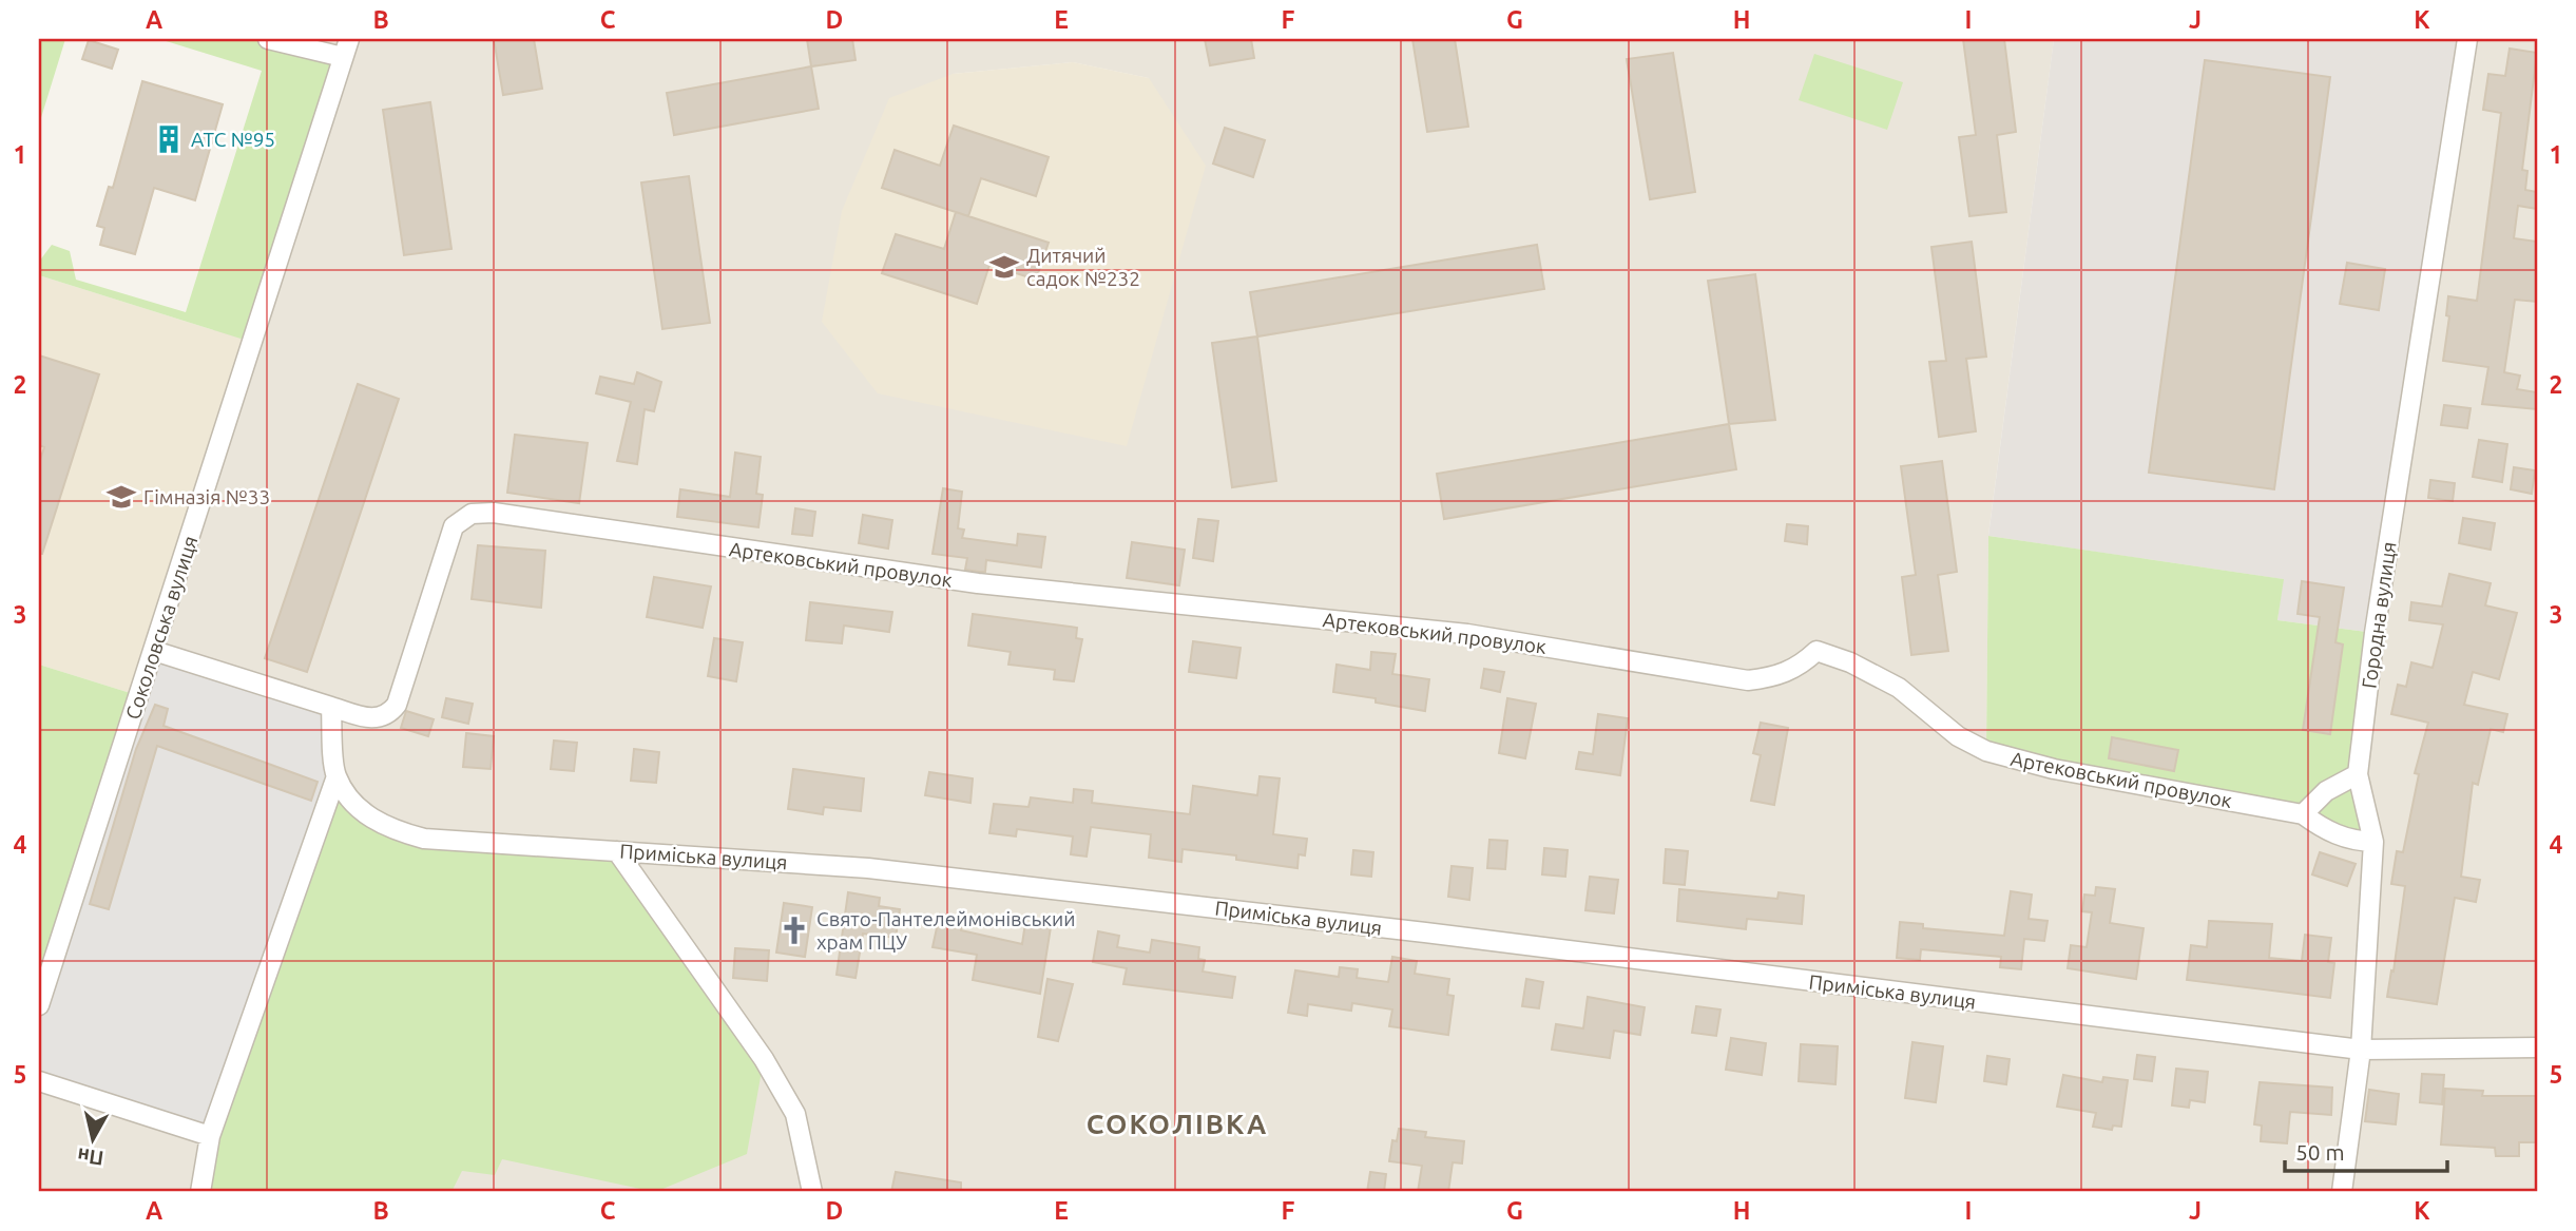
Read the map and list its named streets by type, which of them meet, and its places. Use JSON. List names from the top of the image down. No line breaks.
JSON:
{"streets":{"street":["Артековський провулок","Городна вулиця","Соколовська вулиця","Приміська вулиця"]},"crossings":[["Артековський провулок","Городна вулиця"],["Городна вулиця","Приміська вулиця"]],"districts":["СОКОЛІВКА"],"places":{"building":["АТС №95"],"school or university":["Дитячий садок №232","Гімназія №33"],"church":["Свято-Пантелеймонівський храм ПЦУ"]},"scale_bar":"50 m","north":"bottom","grid":{"columns":["A","B","C","D","E","F","G","H","I","J","K"],"rows":["1","2","3","4","5"]}}
